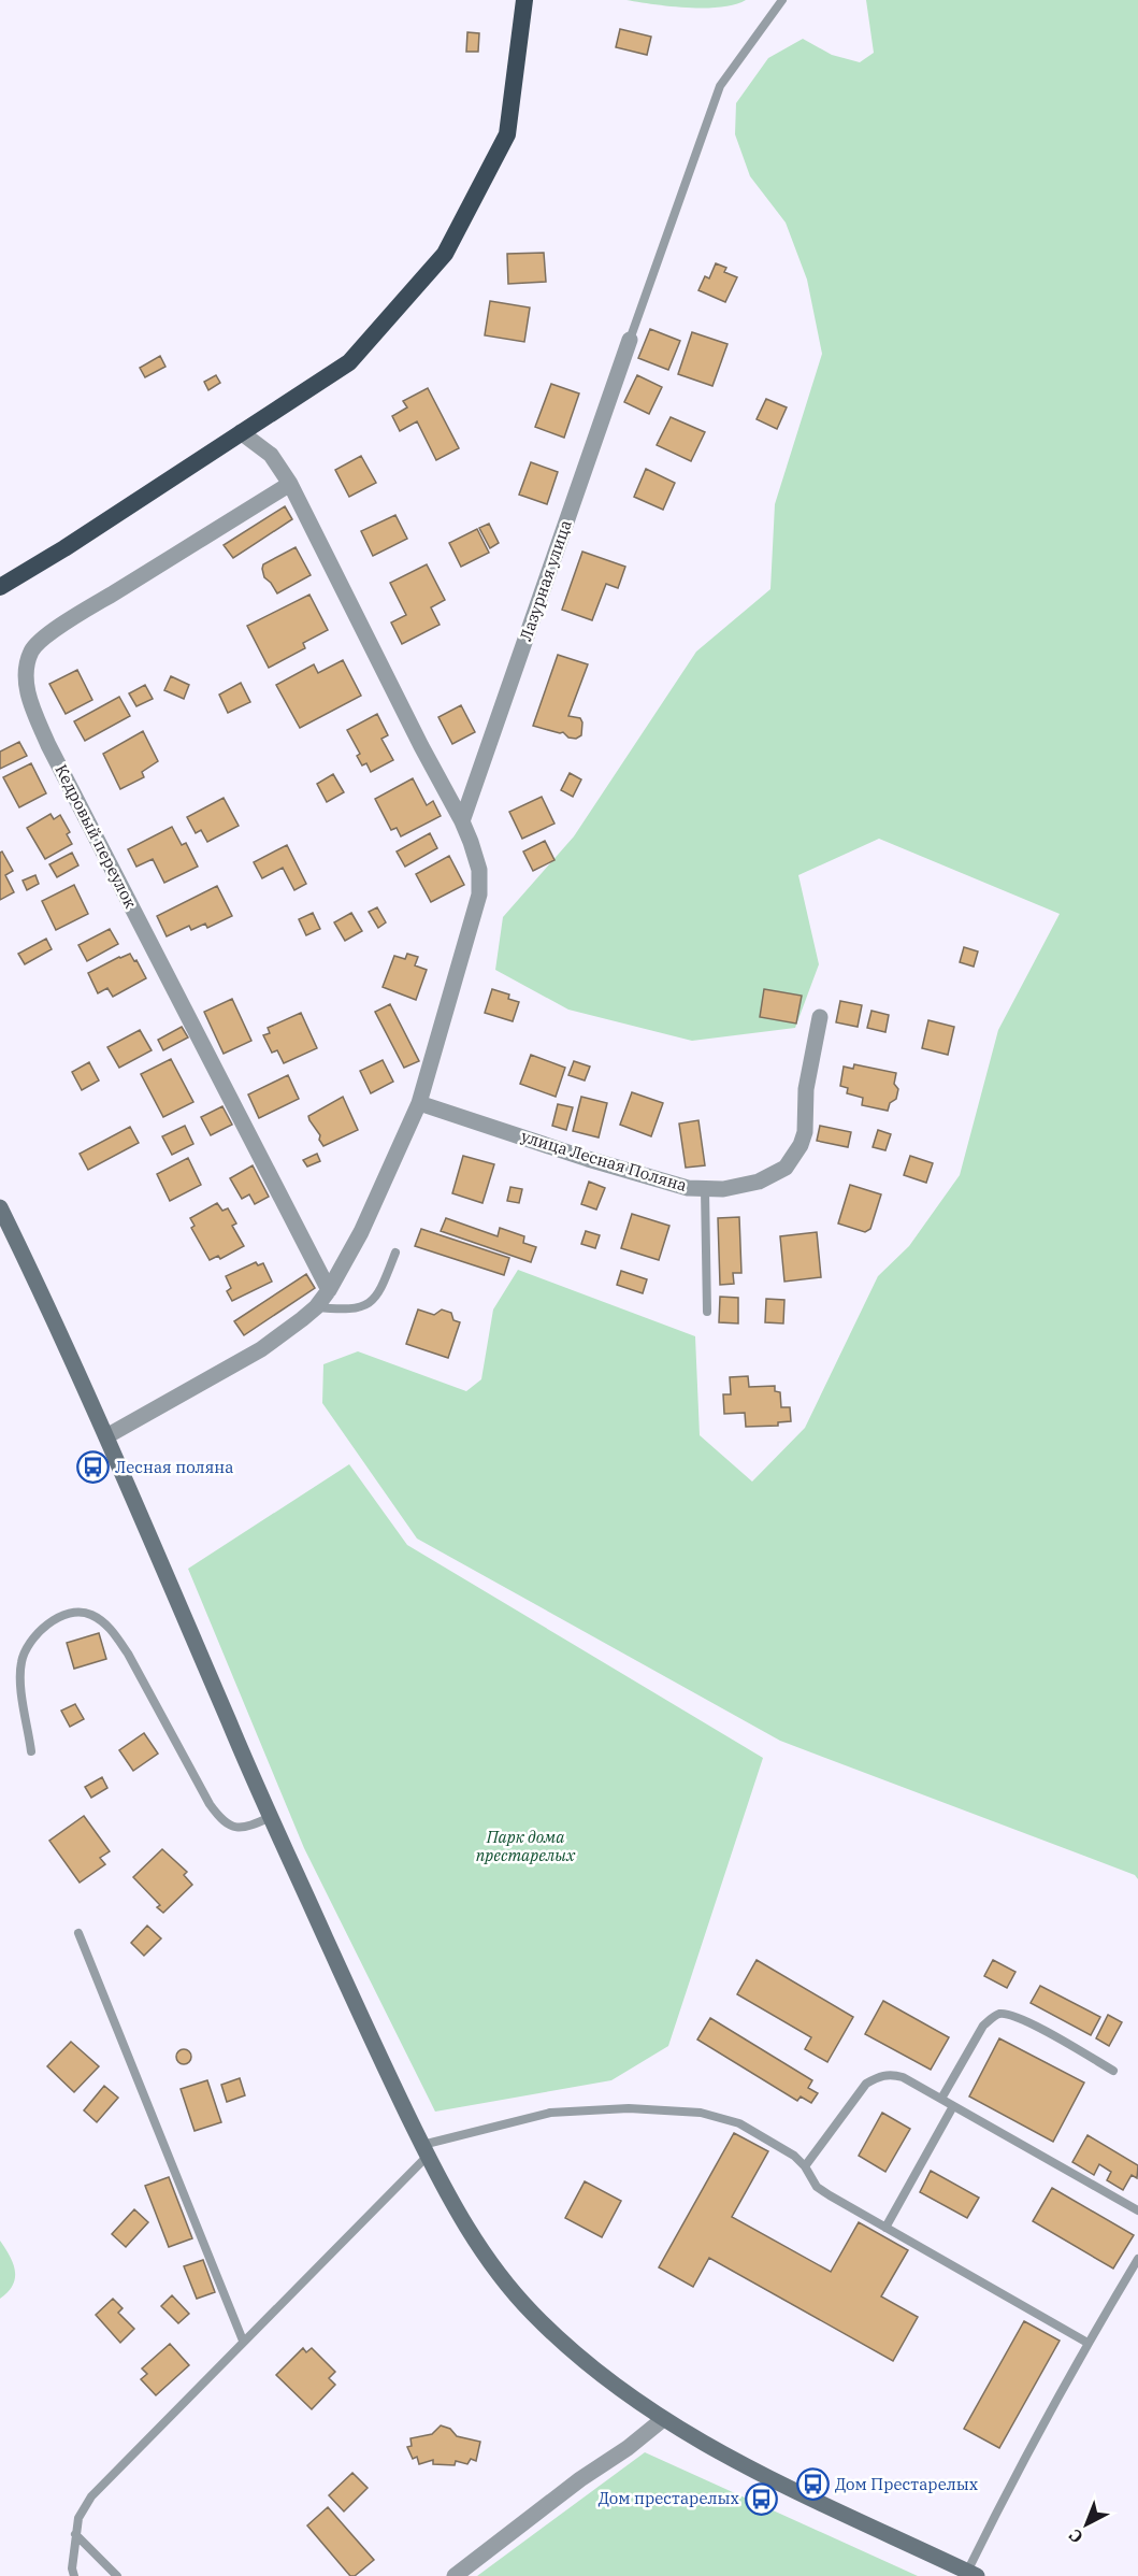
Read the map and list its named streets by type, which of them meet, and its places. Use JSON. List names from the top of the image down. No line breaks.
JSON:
{"streets":{"street":["Лазурная улица","Кедровый переулок","улица Лесная Поляна"]},"parks":["Парк дома престарелых"],"places":{"bus stop":["Лесная поляна","Дом Престарелых","Дом престарелых"]},"north":"bottom left"}
